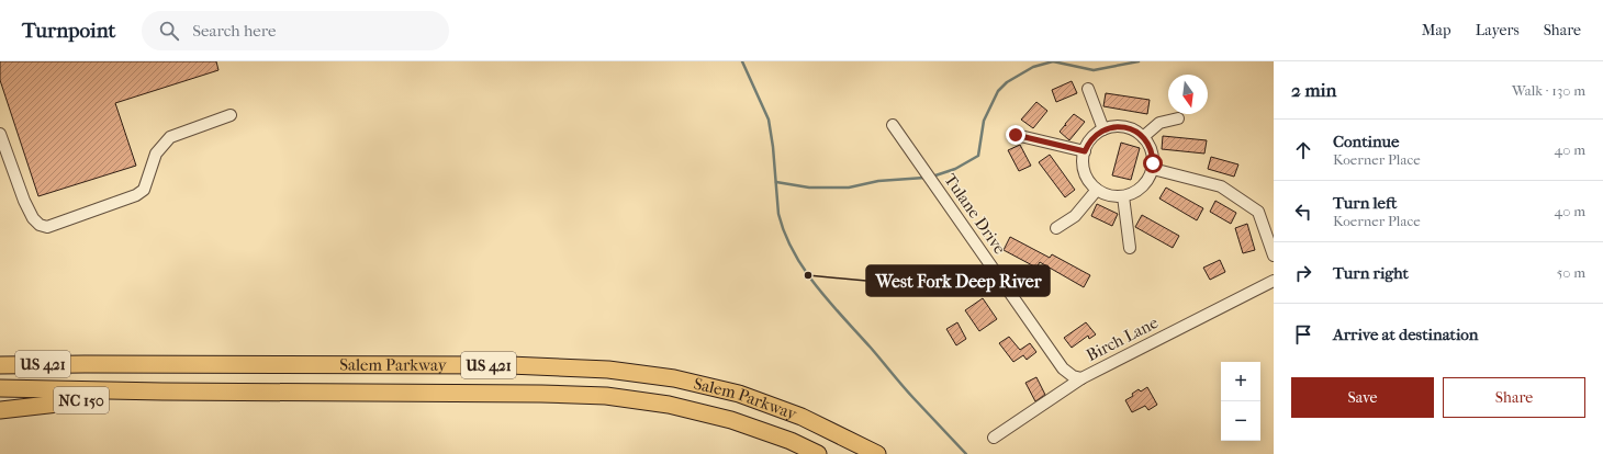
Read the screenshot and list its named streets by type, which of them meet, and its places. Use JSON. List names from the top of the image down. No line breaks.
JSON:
{"streets":{"highway":["US 421","Salem Parkway","NC 150"],"street":["Tulane Drive","Birch Lane"]},"crossings":[["Tulane Drive","Birch Lane"],["Salem Parkway","NC 150"]],"places":["West Fork Deep River"],"north":"bottom","page":{"header":"Turnpoint","search":"Search here","nav":["Map","Layers","Share"],"heading":["2 min","Walk · 130 m"],"list":[["Continue","Koerner Place","40 m"],["Turn left","Koerner Place","40 m"],["Turn right","50 m"],"Arrive at destination"],"map_buttons":["+","−"],"buttons":["Save","Share"]}}
